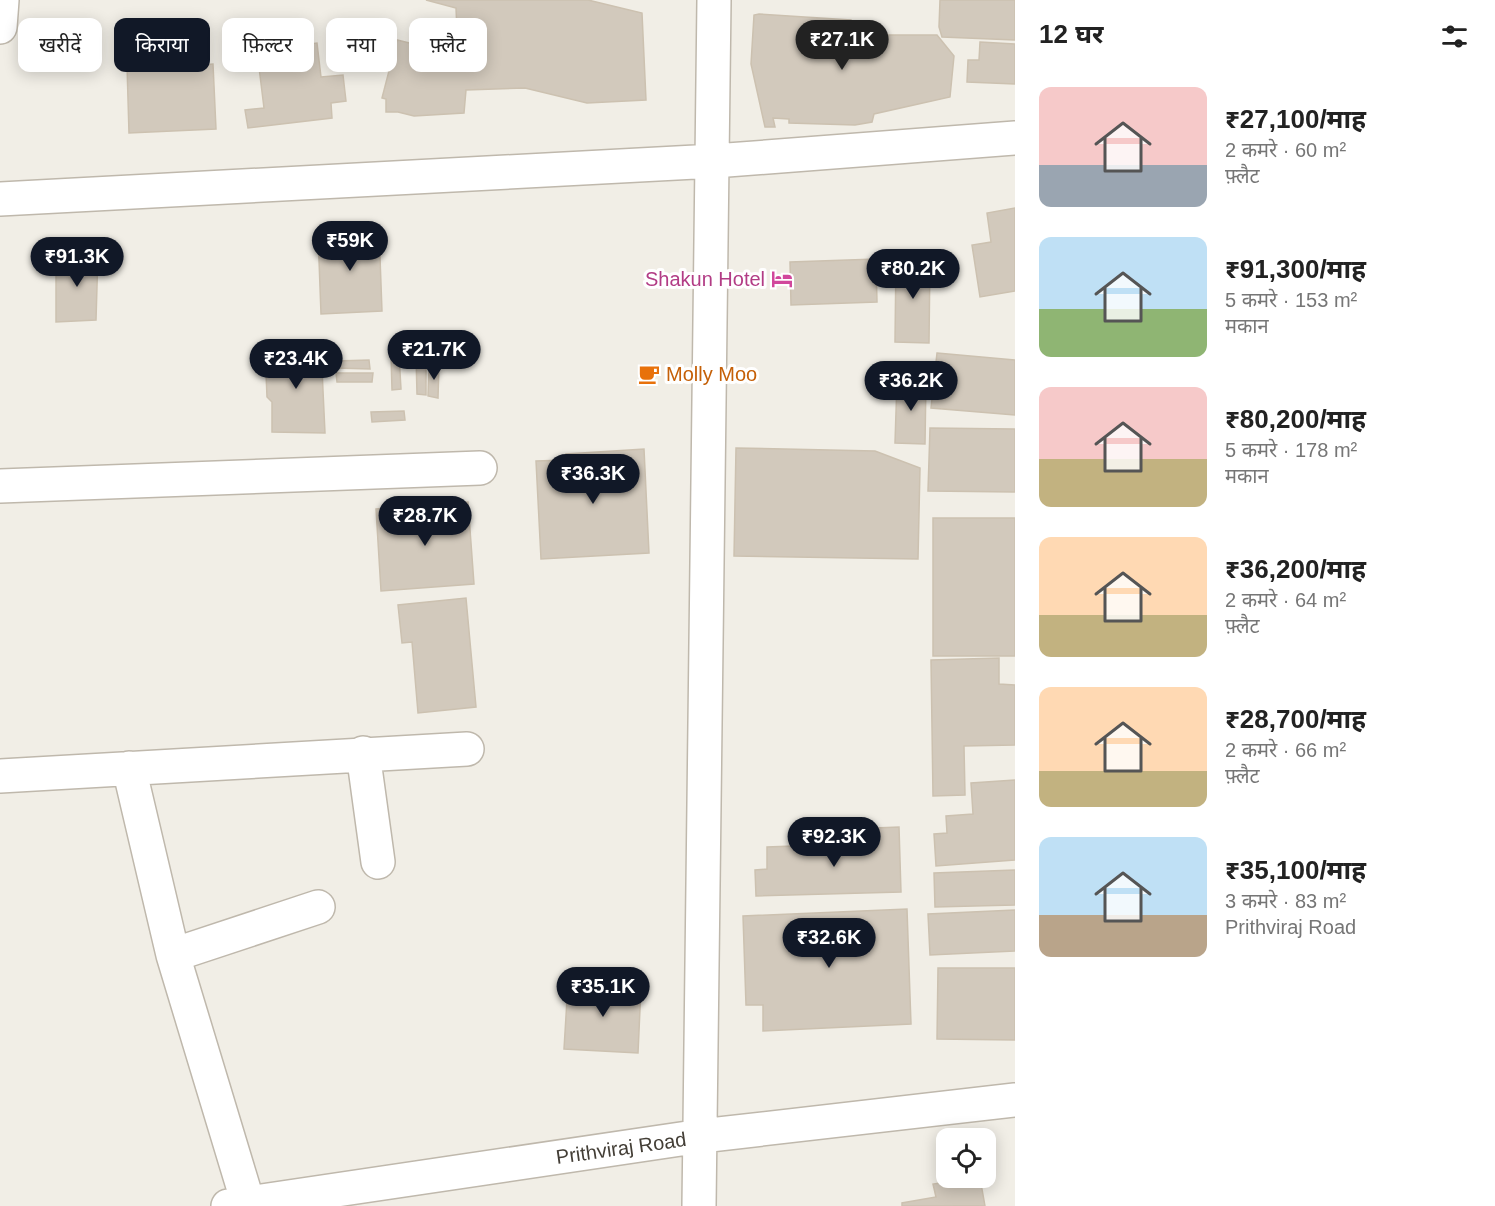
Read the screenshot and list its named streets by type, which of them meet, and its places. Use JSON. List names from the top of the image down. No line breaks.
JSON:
{"streets":{"street":["Prithviraj Road"]},"places":{"hotel":["Shakun Hotel"],"cafe":["Molly Moo"]},"page":{"heading":"12 घर","chip":["खरीदें","किराया","फ़िल्टर","नया","फ़्लैट"],"price":["₹27.1K","₹59K","₹91.3K","₹80.2K","₹21.7K","₹23.4K","₹36.2K","₹36.3K","₹28.7K","₹92.3K","₹32.6K","₹35.1K"],"list":[{"name":"₹27,100/माह","note":"2 कमरे · 60 m² · फ़्लैट"},{"name":"₹91,300/माह","note":"5 कमरे · 153 m² · मकान"},{"name":"₹80,200/माह","note":"5 कमरे · 178 m² · मकान"},{"name":"₹36,200/माह","note":"2 कमरे · 64 m² · फ़्लैट"},{"name":"₹28,700/माह","note":"2 कमरे · 66 m² · फ़्लैट"},{"name":"₹35,100/माह","note":"3 कमरे · 83 m² · Prithviraj Road"}]}}
